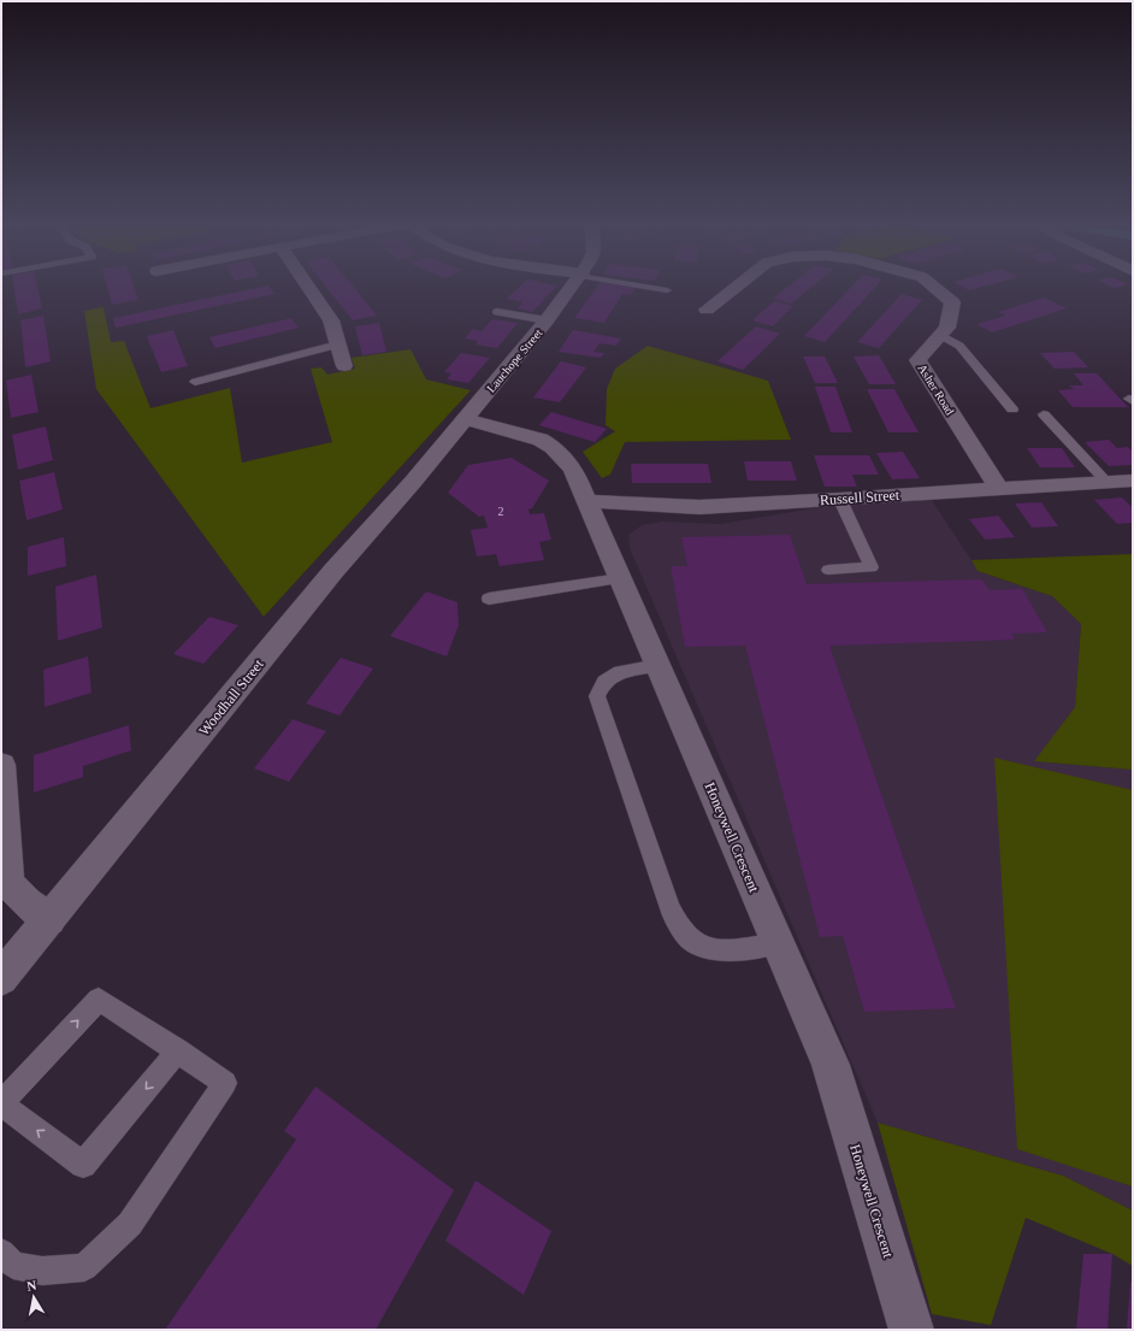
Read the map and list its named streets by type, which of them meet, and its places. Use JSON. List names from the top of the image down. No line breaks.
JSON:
{"streets":{"street":["Lauchope Street","Asher Road","Russell Street","Woodhall Street","Honeywell Crescent"]},"crossings":[["Lauchope Street","Woodhall Street"],["Lauchope Street","Honeywell Crescent"],["Asher Road","Russell Street"],["Russell Street","Honeywell Crescent"],["Woodhall Street","Honeywell Crescent"]],"house_numbers":["2"],"north":"top"}
